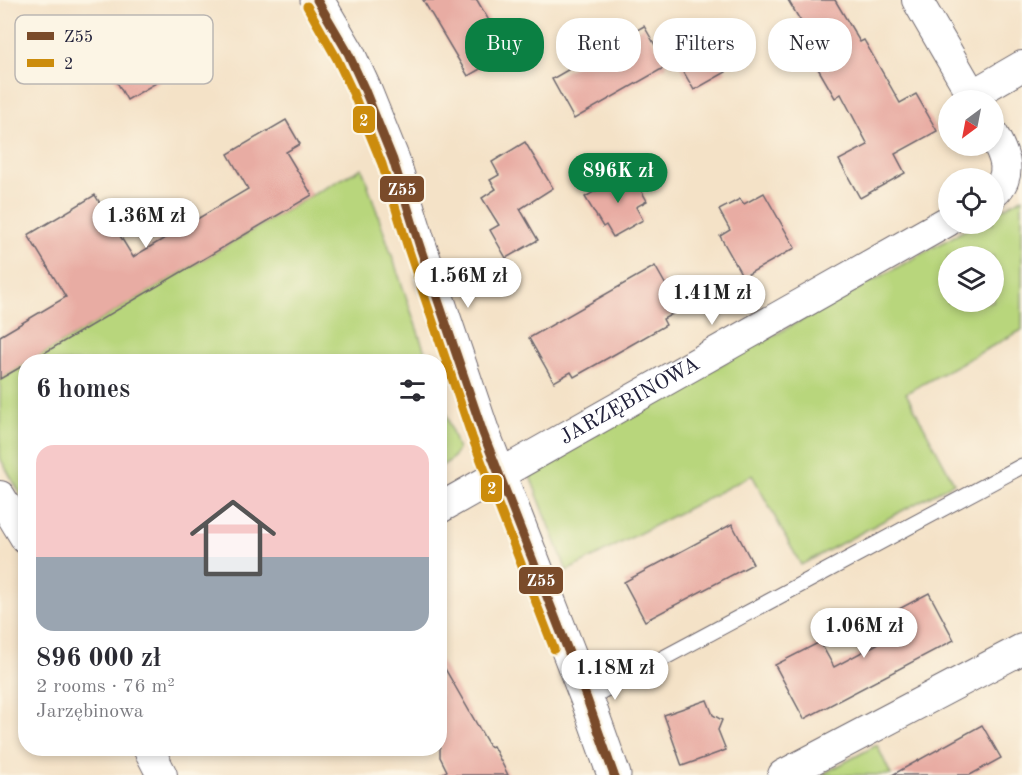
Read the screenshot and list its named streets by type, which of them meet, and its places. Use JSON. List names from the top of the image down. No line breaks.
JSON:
{"streets":{"street":["JARZĘBINOWA"]},"lines":["transit line Z55","transit line 2"],"legend":["Z55","2"],"north":"bottom left","page":{"chip":["Buy","Rent","Filters","New"],"price":["896K zł","1.36M zł","1.56M zł","1.41M zł","1.06M zł","1.18M zł"],"heading":"6 homes","list":[{"name":"896 000 zł","note":"2 rooms · 76 m² · Jarzębinowa"}]}}
